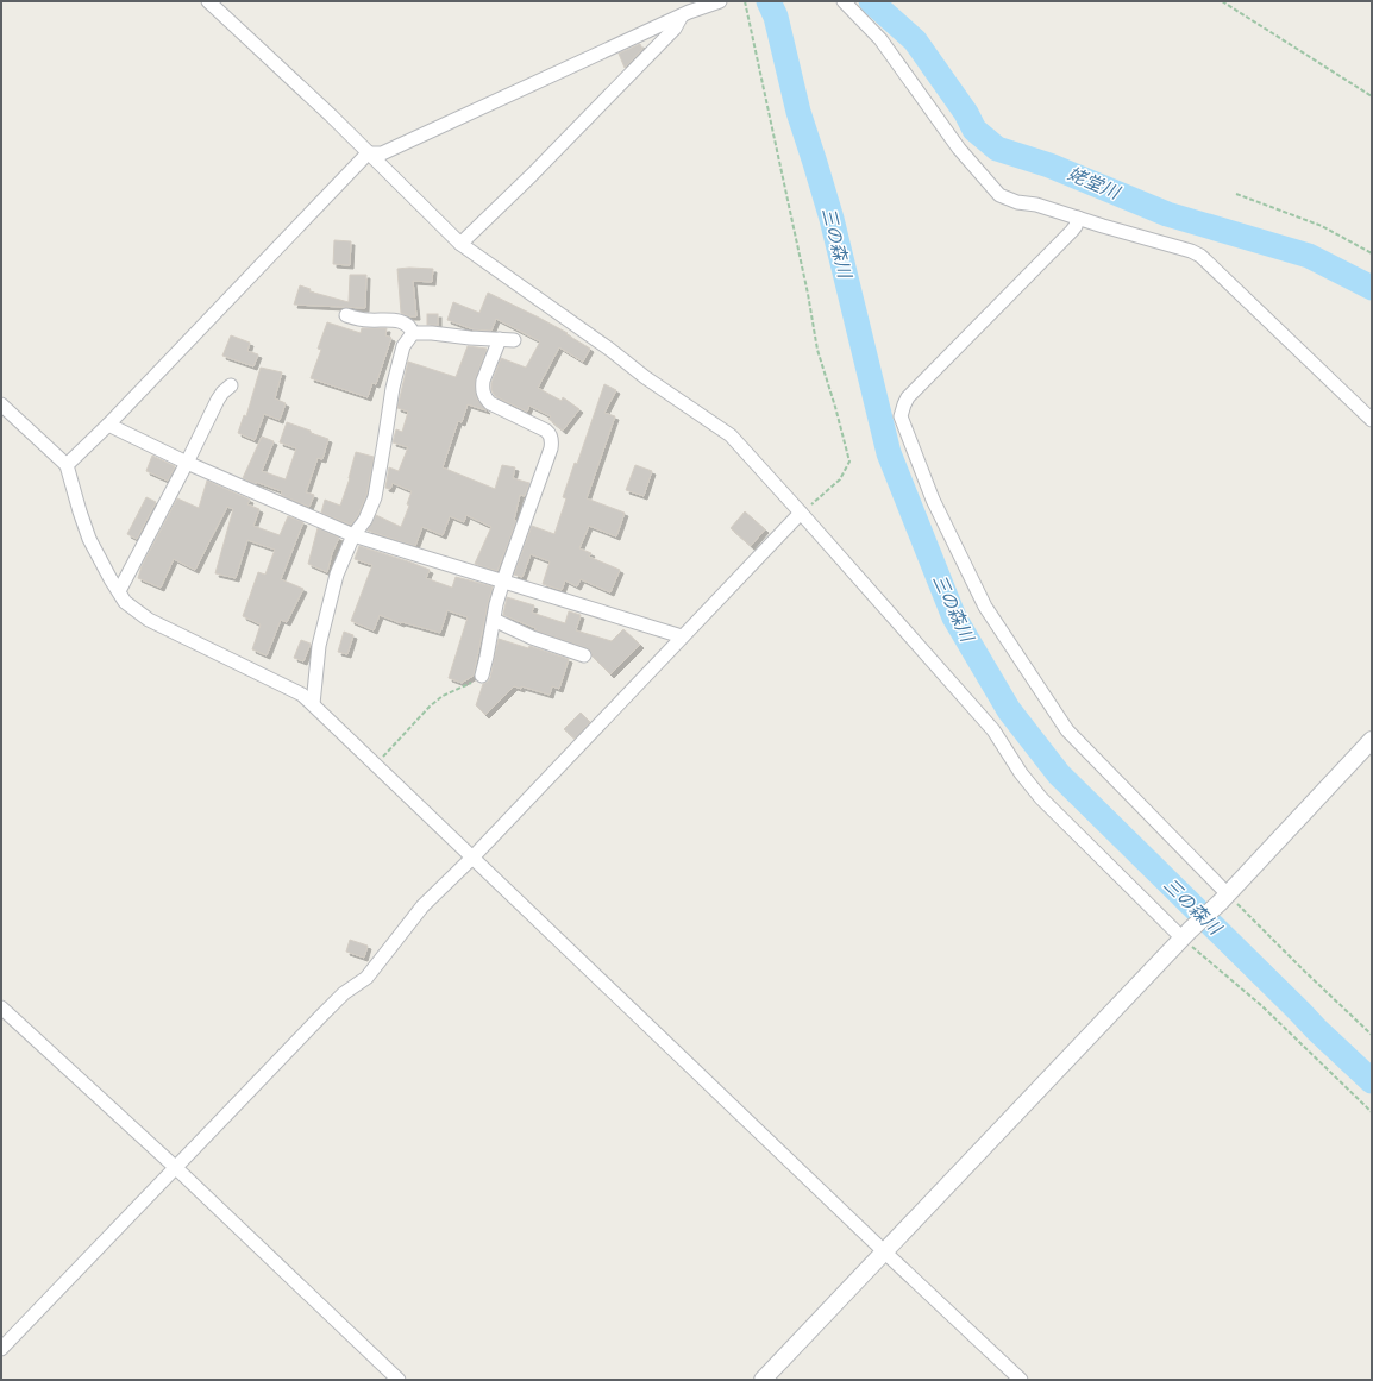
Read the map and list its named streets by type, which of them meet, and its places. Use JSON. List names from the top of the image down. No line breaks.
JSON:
{"water":["姥堂川","三の森川"]}
